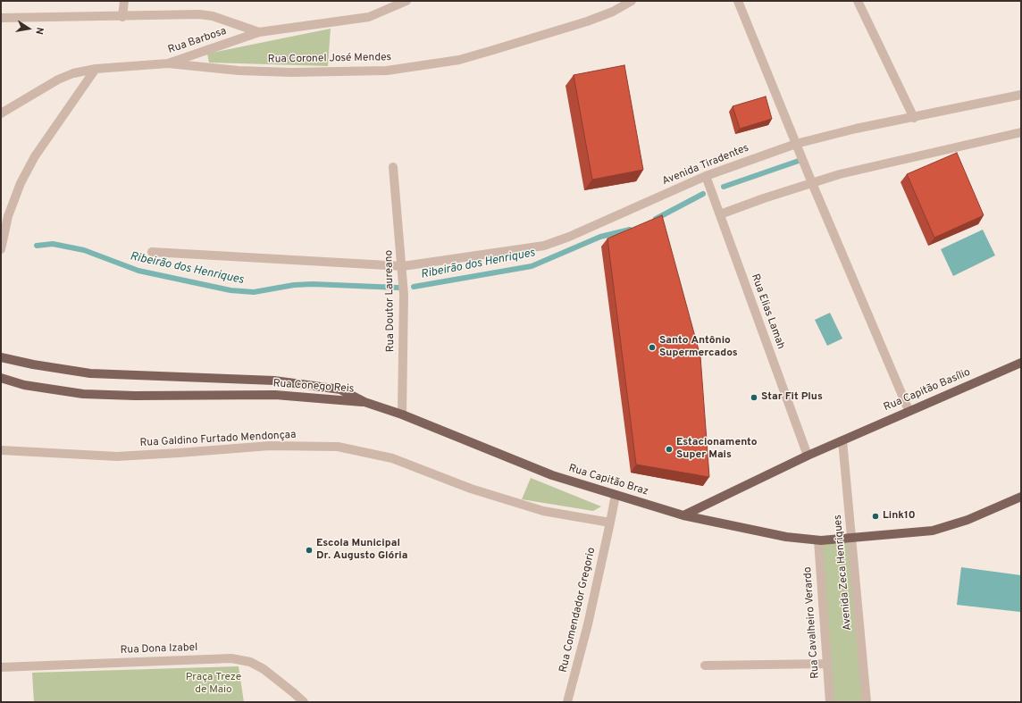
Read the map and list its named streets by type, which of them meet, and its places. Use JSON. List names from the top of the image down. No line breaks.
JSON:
{"streets":{"main road":["Rua Conego Reis","Rua Capitão Basílio","Rua Capitão Braz"],"street":["Rua Barbosa","Rua Coronel José Mendes","Avenida Tiradentes","Rua Doutor Laureano","Rua Elias Lamah","Rua Galdino Furtado Mendonçaa","Avenida Zeca Henriques","Rua Comendador Gregorio","Rua Cavalheiro Verardo","Rua Dona Izabel"]},"crossings":[["Rua Barbosa","Rua Coronel José Mendes"],["Avenida Tiradentes","Rua Doutor Laureano"],["Avenida Tiradentes","Rua Elias Lamah"],["Rua Doutor Laureano","Rua Capitão Braz"],["Rua Conego Reis","Rua Capitão Braz"],["Rua Capitão Basílio","Avenida Zeca Henriques"],["Rua Galdino Furtado Mendonçaa","Rua Comendador Gregorio"]],"water":["Ribeirão dos Henriques"],"parks":["Praça Treze de Maio"],"places":["Santo Antônio Supermercados","Star Fit Plus","Estacionamento Super Mais","Link10","Escola Municipal Dr. Augusto Glória"],"north":"right"}
